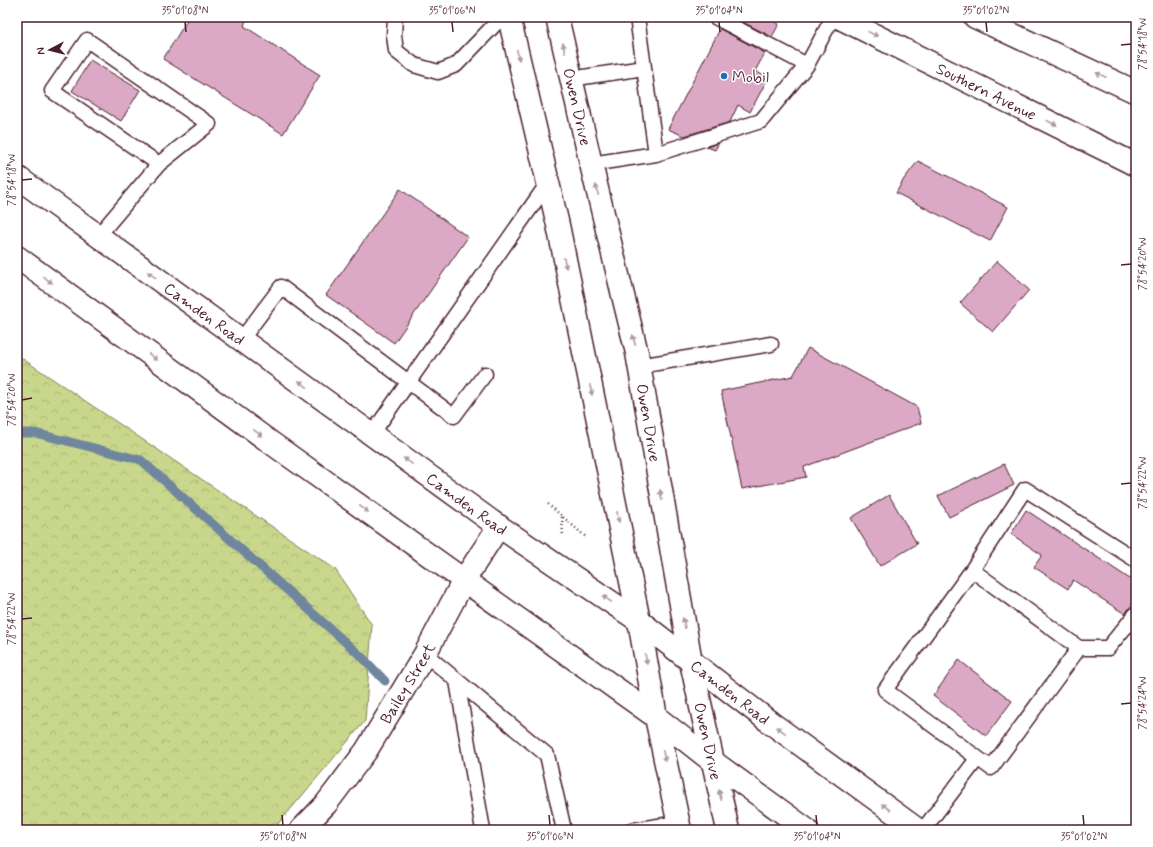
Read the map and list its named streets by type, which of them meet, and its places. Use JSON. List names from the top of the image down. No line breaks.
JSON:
{"streets":{"main road":["Southern Avenue","Owen Drive","Camden Road","Bailey Street"]},"crossings":[["Owen Drive","Camden Road"],["Camden Road","Bailey Street"]],"places":["Mobil"],"north":"left","coordinates":["35°01'08\"N","35°01'06\"N","35°01'04\"N","35°01'02\"N","78°54'18\"W","78°54'20\"W","78°54'22\"W","78°54'24\"W"]}
